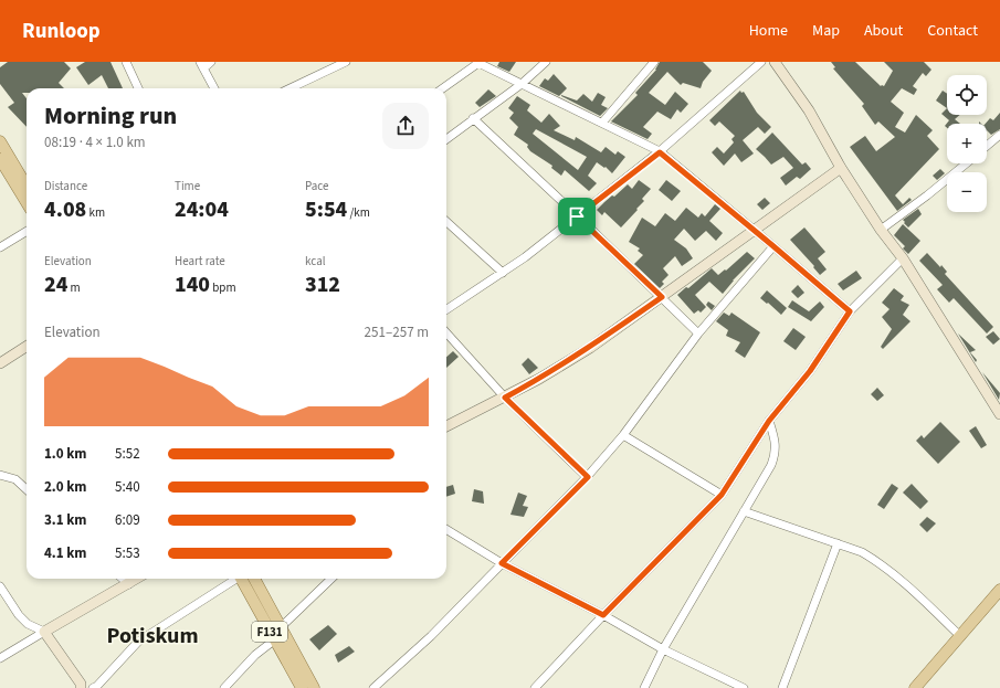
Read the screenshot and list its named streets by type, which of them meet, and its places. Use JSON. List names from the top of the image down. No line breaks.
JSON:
{"streets":{"main road":["F131"]},"districts":["Potiskum"],"page":{"header":"Runloop","nav":["Home","Map","About","Contact"],"map_buttons":["+","−"],"heading":["Morning run","08:19 · 4 × 1.0 km"],"stats":[["Distance","4.08 km"],["Time","24:04"],["Pace","5:54 /km"],["Elevation","24 m"],["Heart rate","140 bpm"],["kcal","312"]],"chart":["Elevation","251–257 m"],"list":[{"name":"1.0 km","note":"5:52"},{"name":"2.0 km","note":"5:40"},{"name":"3.1 km","note":"6:09"},{"name":"4.1 km","note":"5:53"}]}}
